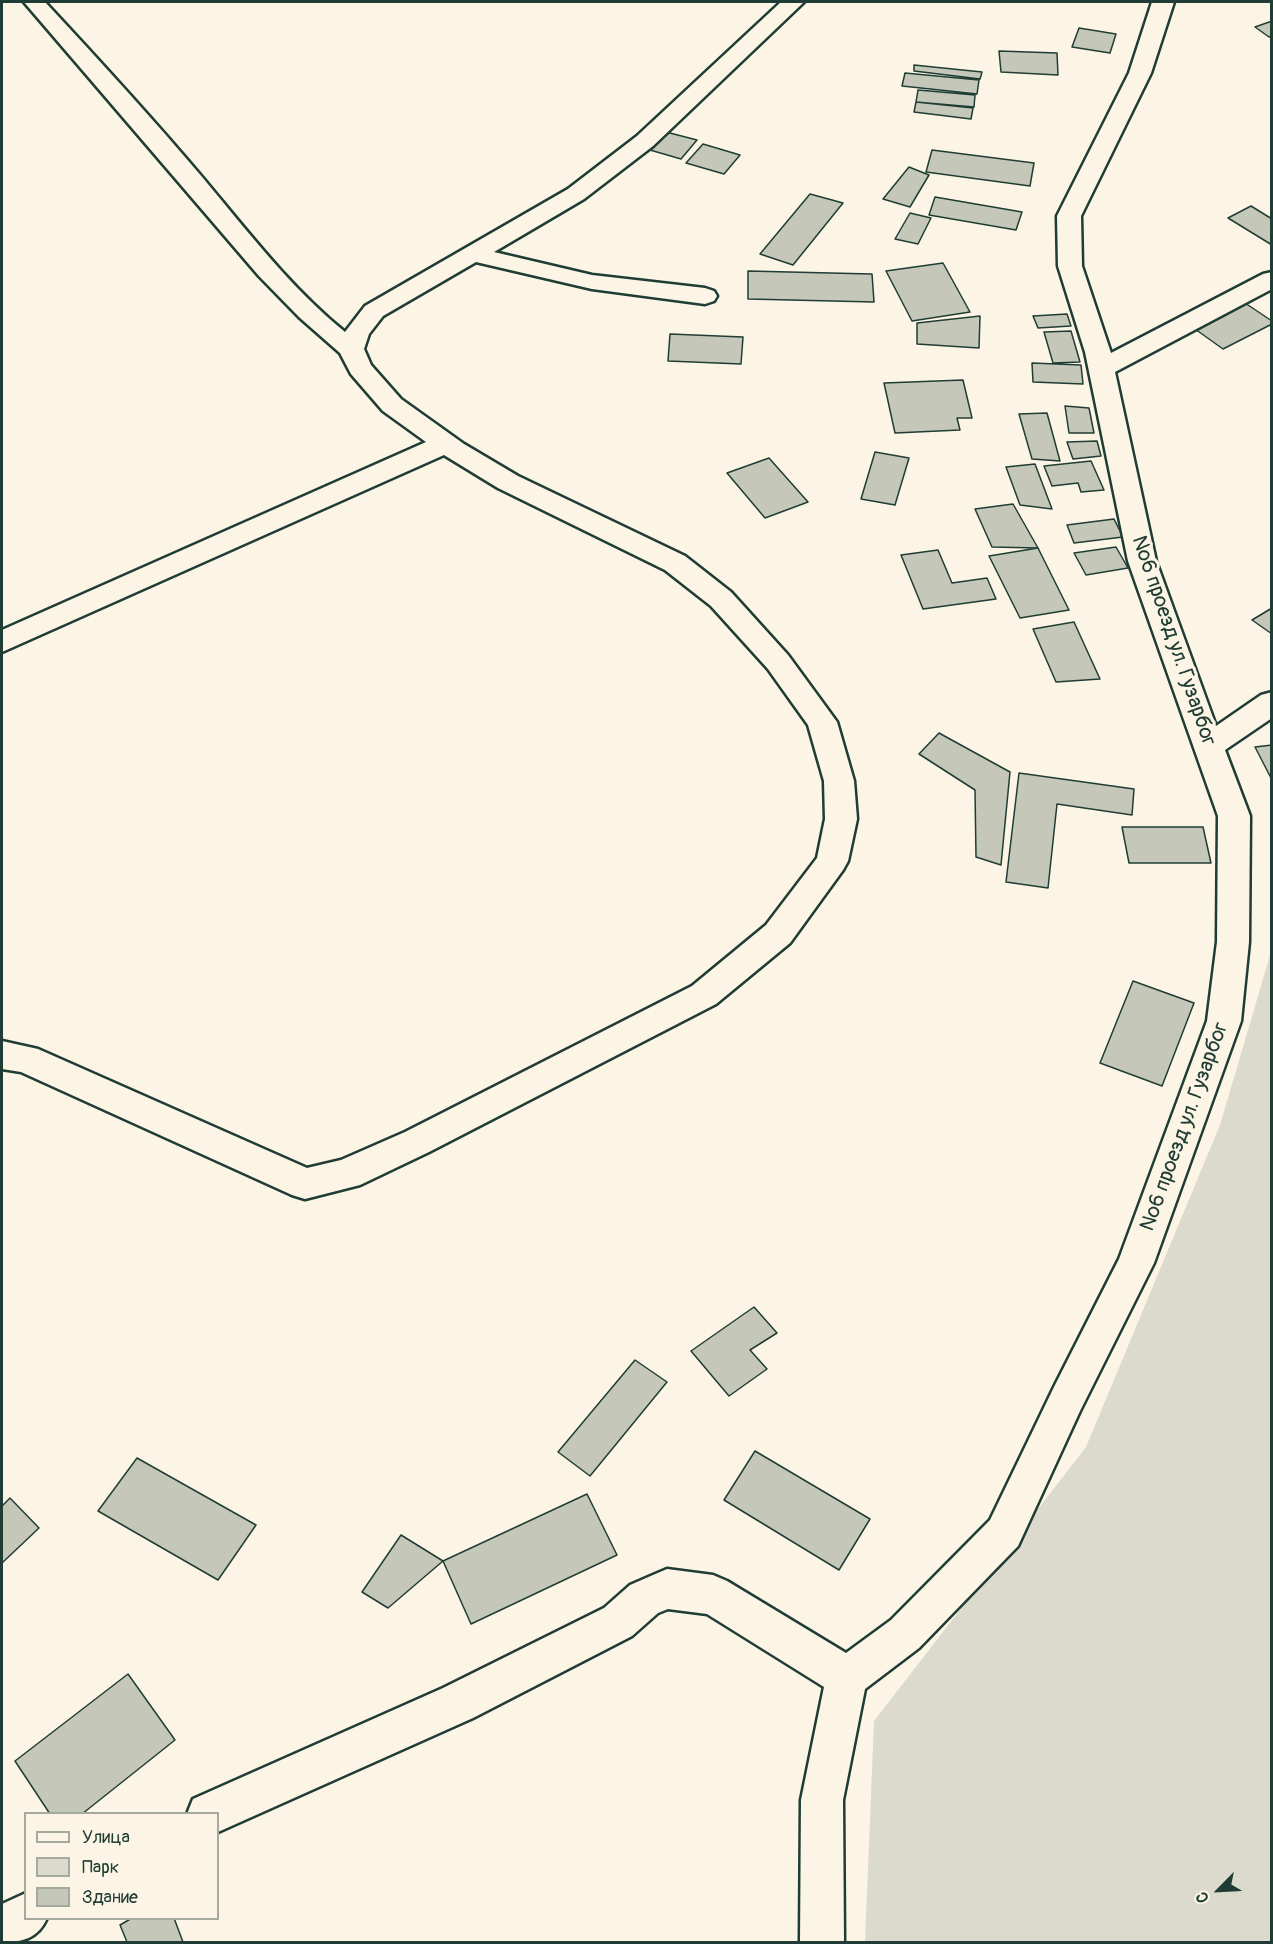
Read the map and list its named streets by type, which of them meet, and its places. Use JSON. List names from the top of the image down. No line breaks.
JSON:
{"streets":{"street":["№6 проезд ул. Гузарбог"]},"legend":["Улица","Парк","Здание"],"north":"bottom left"}
